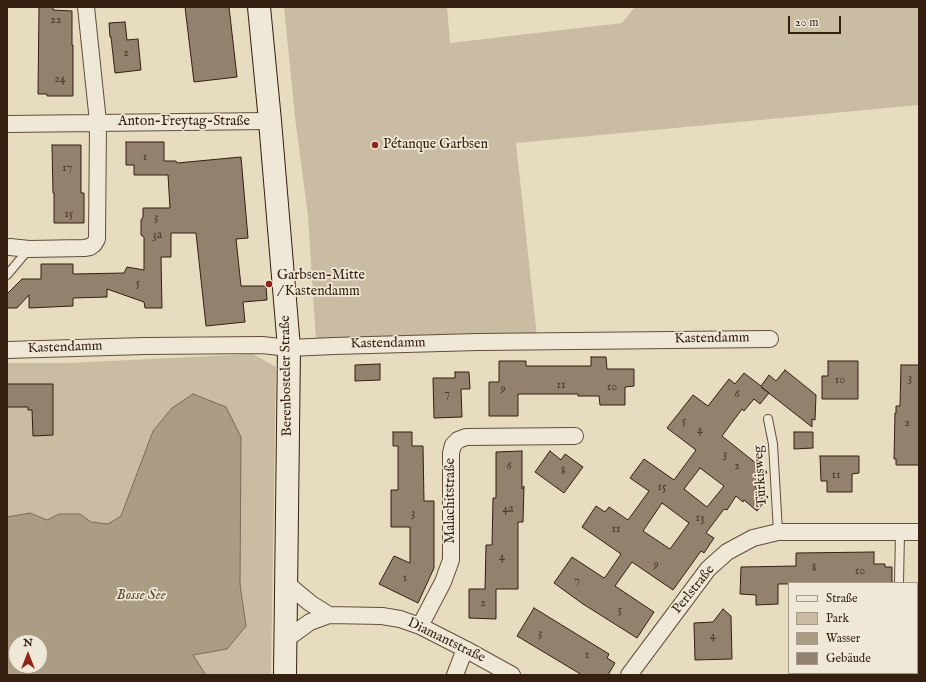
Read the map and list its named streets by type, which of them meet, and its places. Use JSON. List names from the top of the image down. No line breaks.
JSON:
{"streets":{"street":["Anton-Freytag-Straße","Kastendamm","Berenbosteler Straße","Malachitstraße","Perlstraße","Diamantstraße"],"lane":["Türkisweg"]},"crossings":[["Anton-Freytag-Straße","Berenbosteler Straße"],["Kastendamm","Berenbosteler Straße"],["Berenbosteler Straße","Diamantstraße"],["Türkisweg","Perlstraße"],["Malachitstraße","Diamantstraße"]],"water":["Bosse See"],"places":["Pétanque Garbsen","Garbsen-Mitte / Kastendamm"],"house_numbers":["22","2","24","1","17","15","3","3a","5","3","10","11","10","9","7","6","5","2","4","3","6","2","8","11","15","4a","3","13","11","4","9","8","10","1","7","2","5","3","4","1"],"legend":["Straße","Park","Wasser","Gebäude"],"scale_bar":"20 m","north":"top"}
